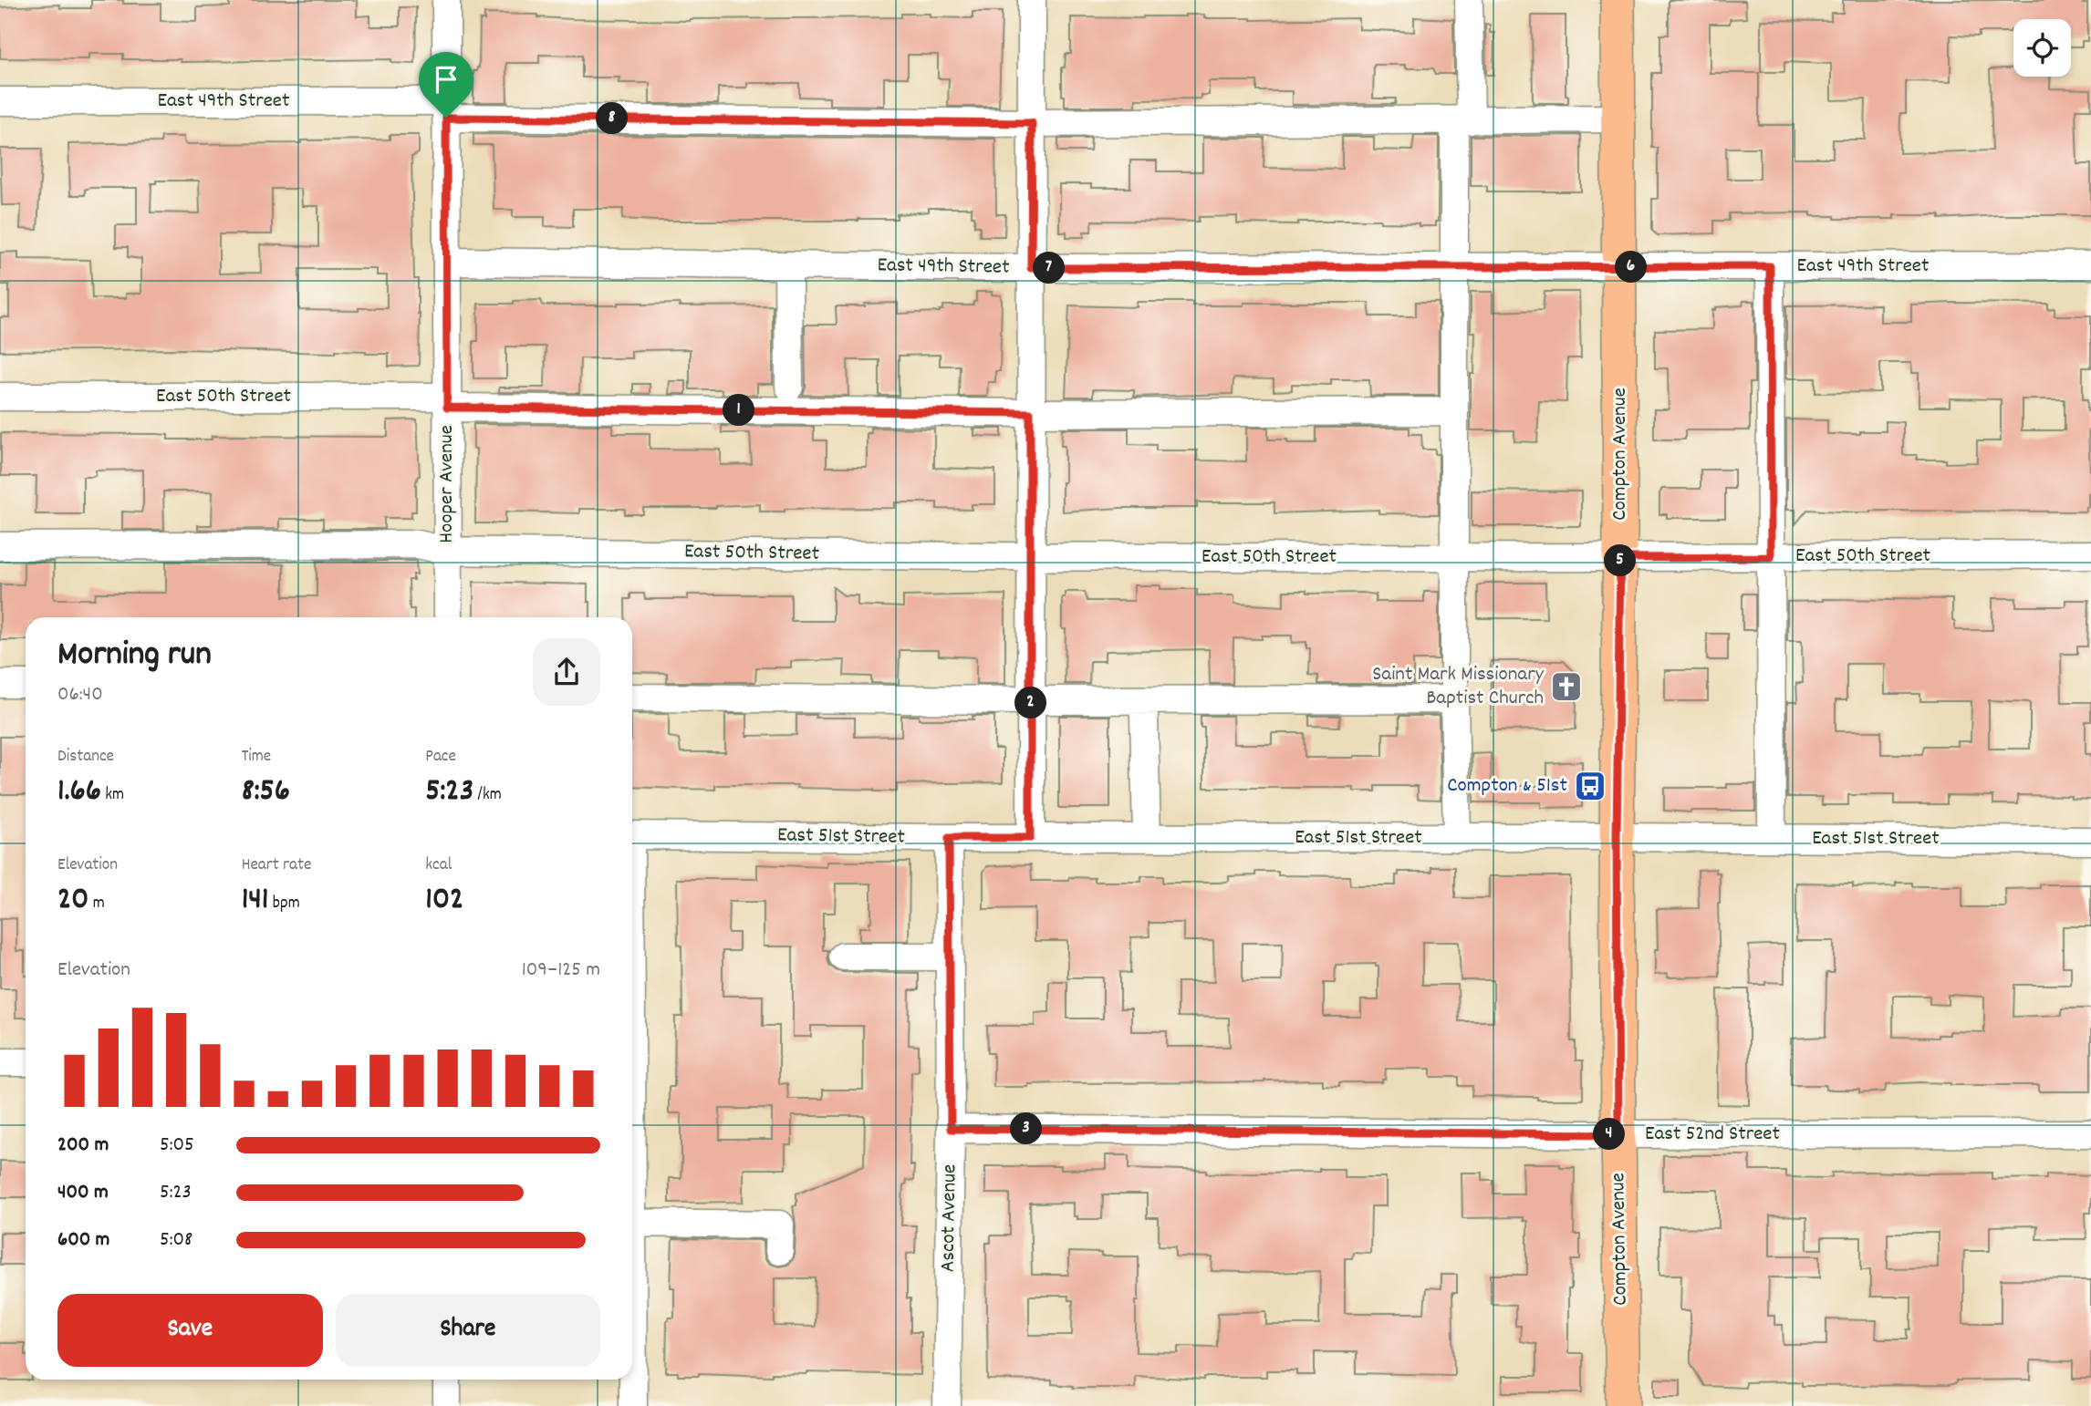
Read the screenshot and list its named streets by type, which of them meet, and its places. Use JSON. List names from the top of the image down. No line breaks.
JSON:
{"streets":{"main road":["Compton Avenue"],"street":["East 49th Street","East 50th Street","Hooper Avenue","East 51st Street","East 52nd Street","Ascot Avenue"]},"crossings":[["East 49th Street","Compton Avenue"],["East 49th Street","Hooper Avenue"],["East 50th Street","Compton Avenue"],["East 50th Street","Hooper Avenue"],["Compton Avenue","East 51st Street"],["Compton Avenue","East 52nd Street"],["East 51st Street","Ascot Avenue"],["East 52nd Street","Ascot Avenue"]],"places":{"church":["Saint Mark Missionary Baptist Church"],"bus stop":["Compton & 51st"]},"page":{"pins":["8","6","7","1","5","2","3","4"],"heading":["Morning run","06:40"],"stats":[["Distance","1.66 km"],["Time","8:56"],["Pace","5:23 /km"],["Elevation","20 m"],["Heart rate","141 bpm"],["kcal","102"]],"chart":["Elevation","109–125 m"],"list":[{"name":"200 m","note":"5:05"},{"name":"400 m","note":"5:23"},{"name":"600 m","note":"5:08"}],"buttons":["Save","Share"]}}
